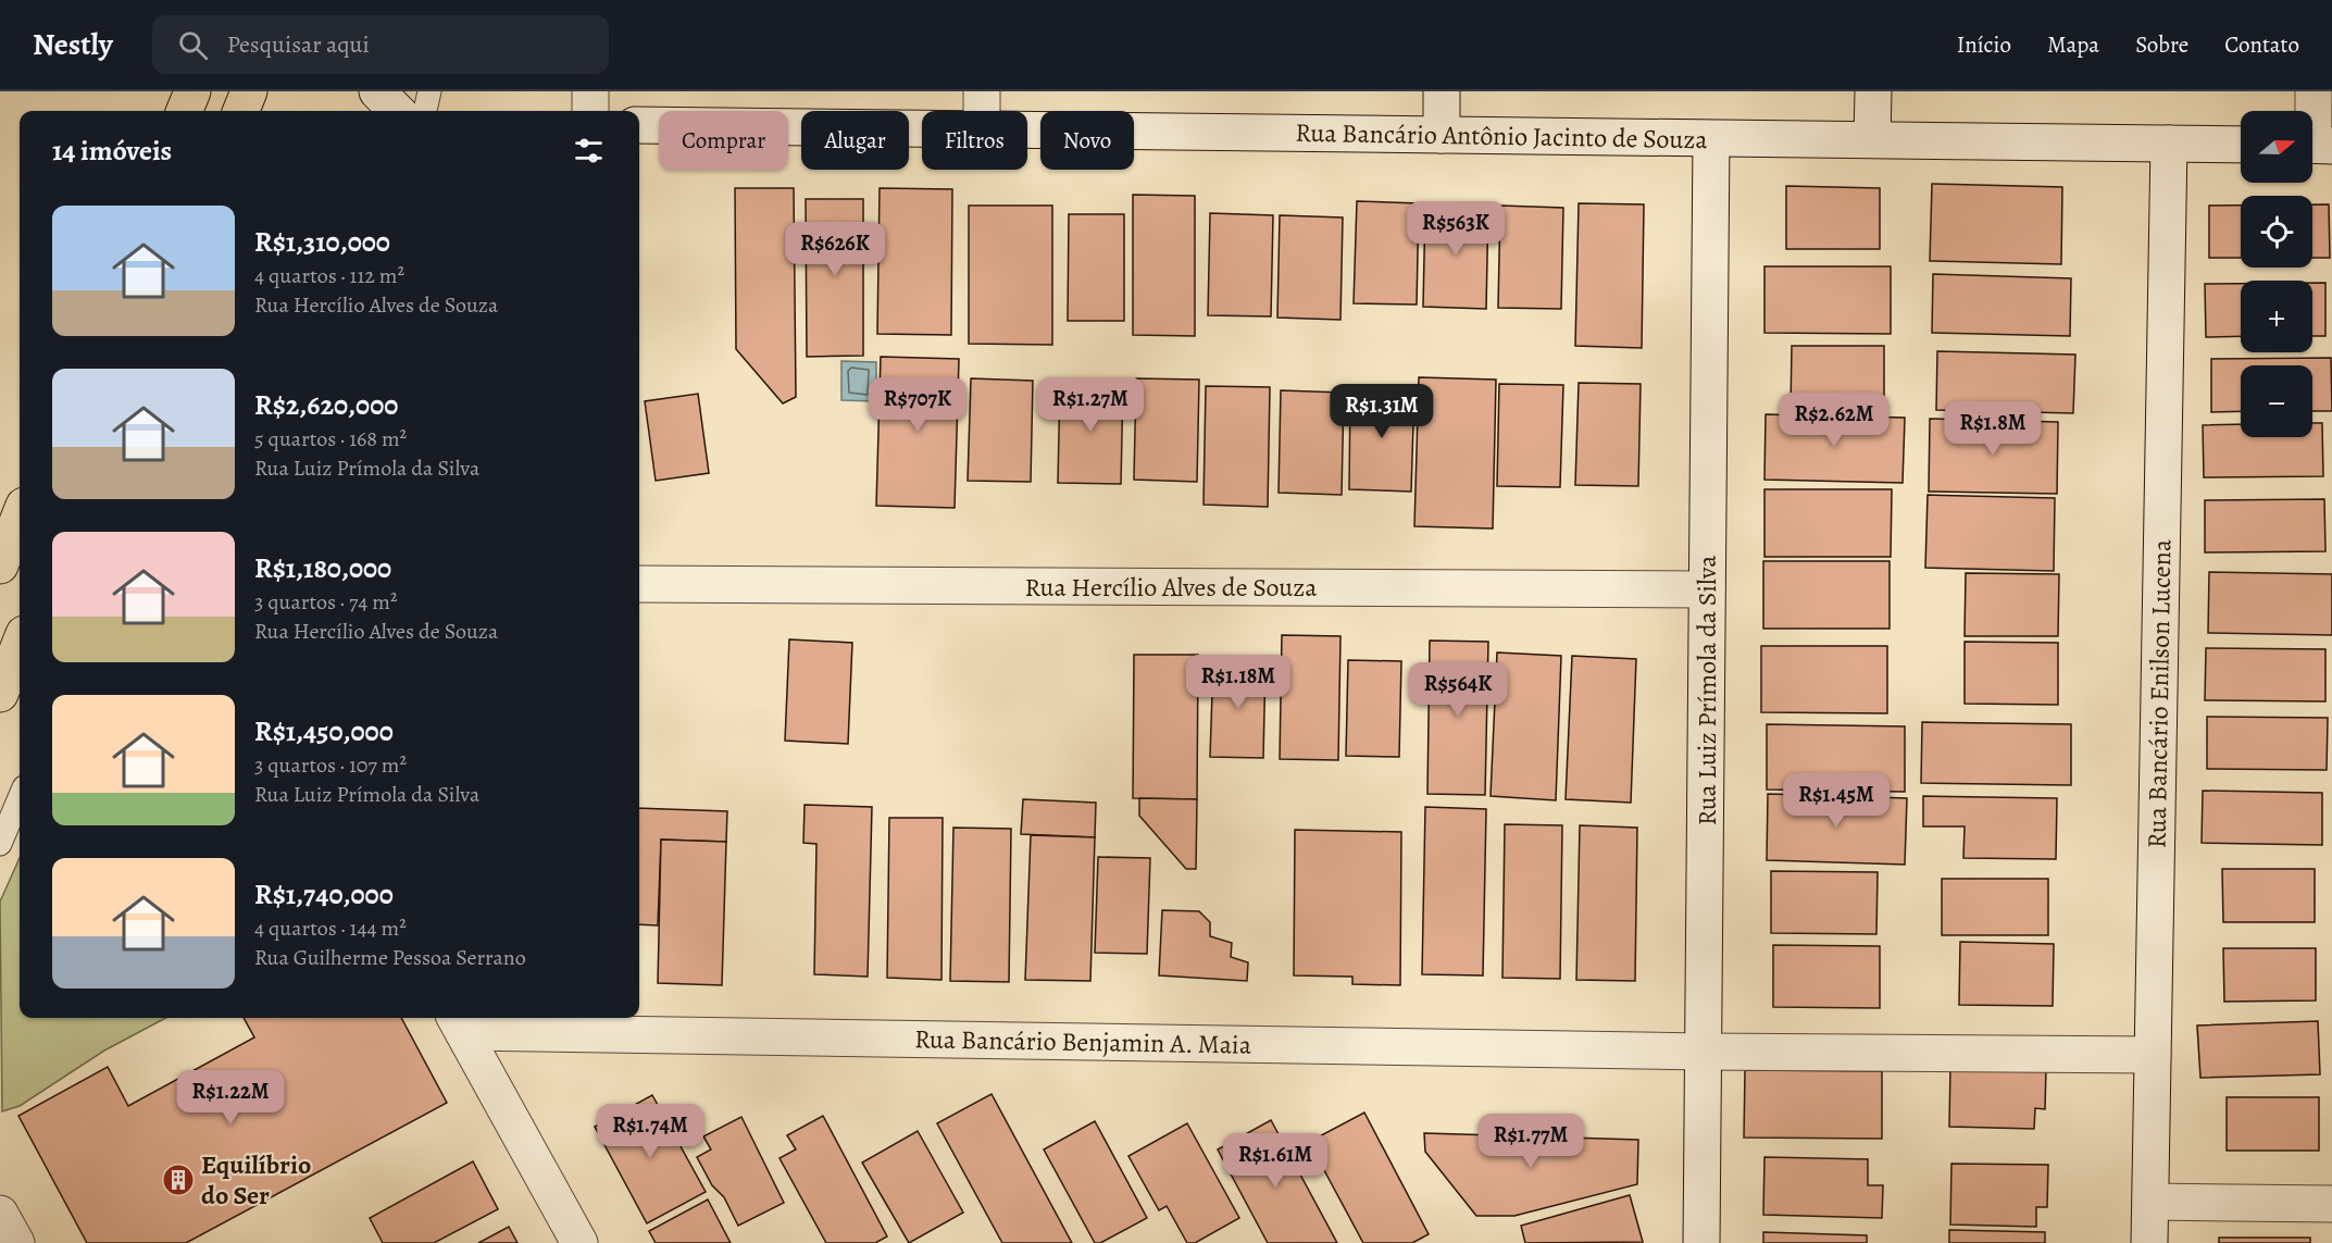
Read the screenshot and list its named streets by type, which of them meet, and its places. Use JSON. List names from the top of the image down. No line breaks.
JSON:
{"streets":{"street":["Rua Bancário Antônio Jacinto de Souza","Rua Hercílio Alves de Souza","Rua Luiz Prímola da Silva","Rua Bancário Enilson Lucena","Rua Bancário Benjamin A. Maia"]},"crossings":[["Rua Bancário Antônio Jacinto de Souza","Rua Luiz Prímola da Silva"],["Rua Bancário Antônio Jacinto de Souza","Rua Bancário Enilson Lucena"],["Rua Hercílio Alves de Souza","Rua Luiz Prímola da Silva"],["Rua Luiz Prímola da Silva","Rua Bancário Benjamin A. Maia"],["Rua Bancário Enilson Lucena","Rua Bancário Benjamin A. Maia"]],"places":{"building":["Equilíbrio do Ser"]},"north":"right","page":{"header":"Nestly","search":"Pesquisar aqui","nav":["Início","Mapa","Sobre","Contato"],"map_buttons":["+","−"],"chip":["Comprar","Alugar","Filtros","Novo"],"heading":"14 imóveis","list":[{"name":"R$1,310,000","note":"4 quartos · 112 m² · Rua Hercílio Alves de Souza"},{"name":"R$2,620,000","note":"5 quartos · 168 m² · Rua Luiz Prímola da Silva"},{"name":"R$1,180,000","note":"3 quartos · 74 m² · Rua Hercílio Alves de Souza"},{"name":"R$1,450,000","note":"3 quartos · 107 m² · Rua Luiz Prímola da Silva"},{"name":"R$1,740,000","note":"4 quartos · 144 m² · Rua Guilherme Pessoa Serrano"}],"price":["R$563K","R$626K","R$707K","R$1.27M","R$1.31M","R$2.62M","R$1.8M","R$1.18M","R$564K","R$1.45M","R$1.22M","R$1.74M","R$1.77M","R$1.61M"]}}
